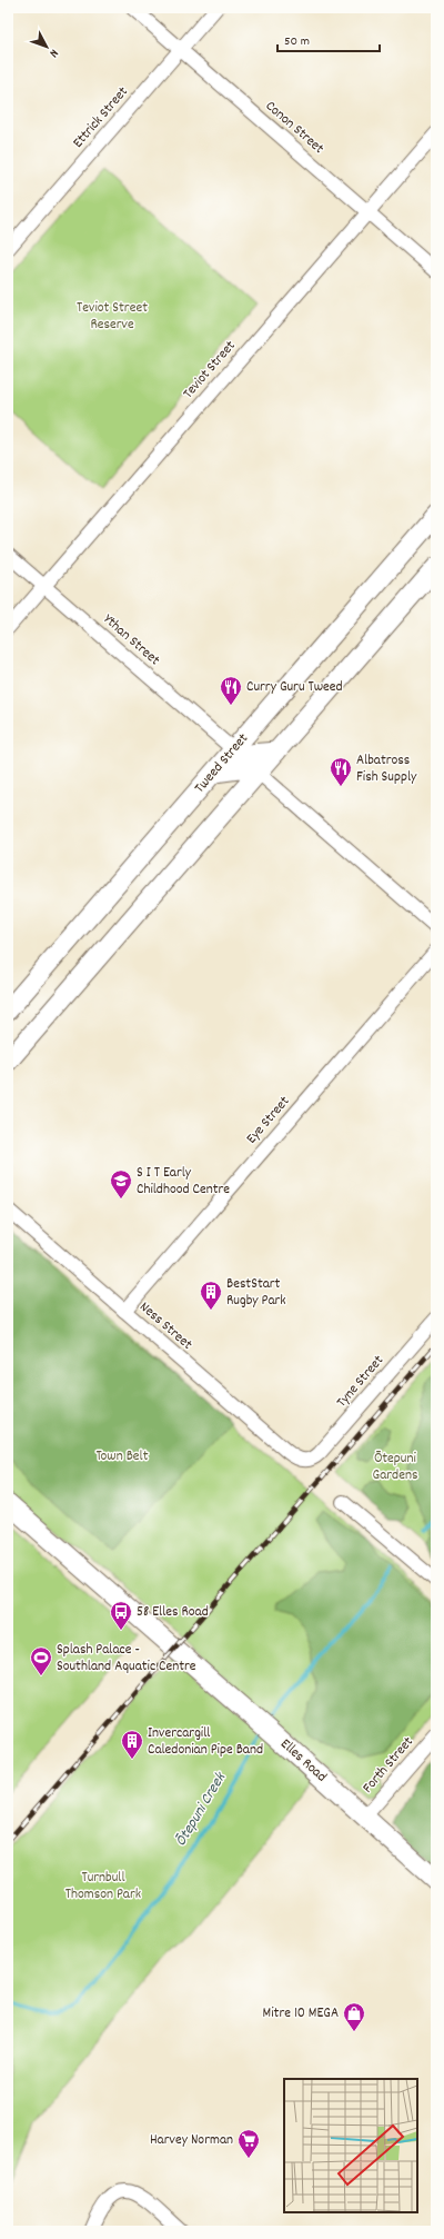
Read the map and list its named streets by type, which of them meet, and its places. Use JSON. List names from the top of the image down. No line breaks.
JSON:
{"streets":{"main road":["Tweed Street","Elles Road"],"street":["Ettrick Street","Conon Street","Teviot Street","Ythan Street","Eye Street","Ness Street","Tyne Street","Forth Street"]},"crossings":[["Ettrick Street","Conon Street"],["Conon Street","Teviot Street"],["Teviot Street","Ythan Street"],["Ythan Street","Tweed Street"],["Eye Street","Ness Street"],["Ness Street","Tyne Street"],["Elles Road","Forth Street"]],"water":["Ōtepuni Creek"],"parks":["Teviot Street Reserve","Town Belt","Ōtepuni Gardens","Turnbull Thomson Park"],"places":{"restaurant":["Curry Guru Tweed","Albatross Fish Supply"],"school or university":["S I T Early Childhood Centre"],"building":["BestStart Rugby Park","Invercargill Caledonian Pipe Band"],"bus stop":["58 Elles Road"],"sports":["Splash Palace - Southland Aquatic Centre"],"shop":["Mitre 10 MEGA"],"supermarket":["Harvey Norman"]},"scale_bar":"50 m","north":"bottom right"}
